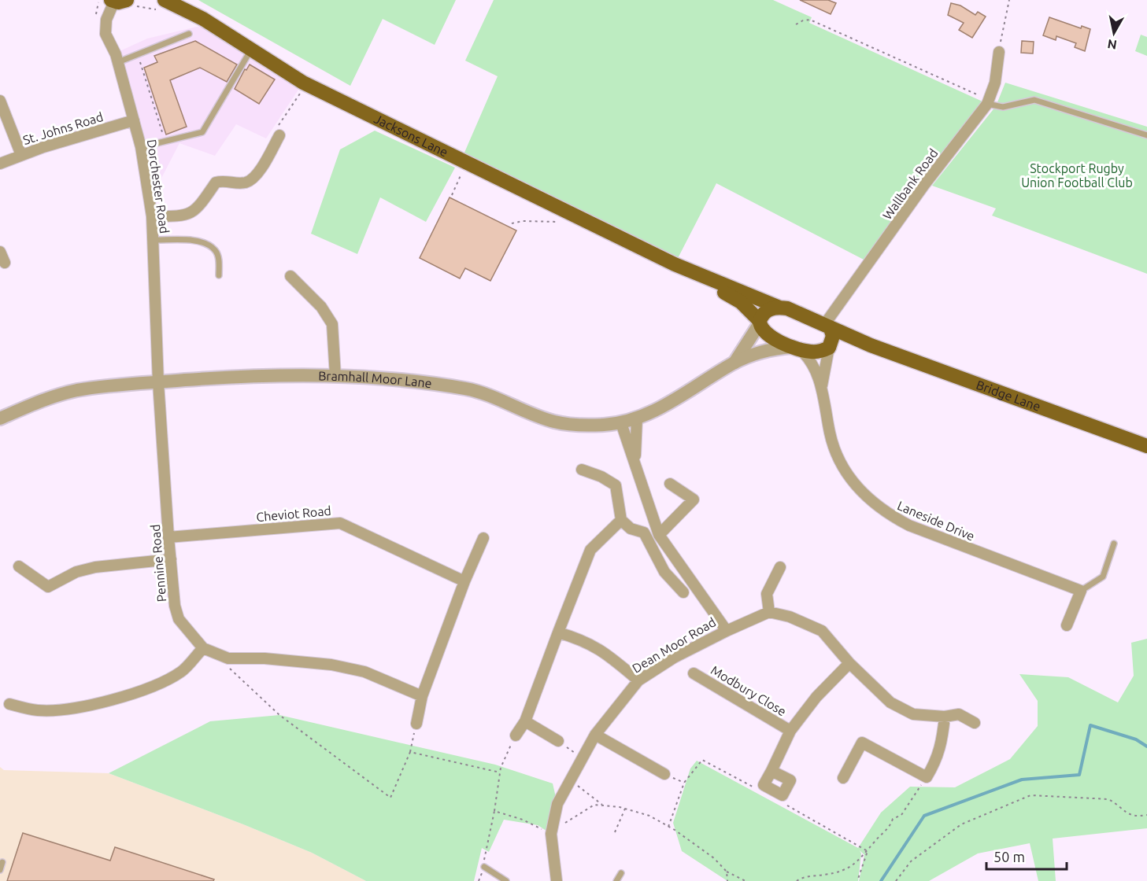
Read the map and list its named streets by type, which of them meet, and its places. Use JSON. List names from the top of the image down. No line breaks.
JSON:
{"streets":{"main road":["Jacksons Lane","Bridge Lane"],"street":["St. Johns Road","Wallbank Road","Dorchester Road","Bramhall Moor Lane","Cheviot Road","Laneside Drive","Pennine Road","Dean Moor Road","Modbury Close"]},"crossings":[["St. Johns Road","Dorchester Road"],["Jacksons Lane","Wallbank Road"],["Jacksons Lane","Bramhall Moor Lane"],["Jacksons Lane","Bridge Lane"],["Jacksons Lane","Laneside Drive"],["Wallbank Road","Bridge Lane"],["Dorchester Road","Bramhall Moor Lane"],["Dorchester Road","Pennine Road"],["Bramhall Moor Lane","Bridge Lane"],["Bramhall Moor Lane","Laneside Drive"],["Bramhall Moor Lane","Pennine Road"],["Bramhall Moor Lane","Dean Moor Road"],["Bridge Lane","Laneside Drive"],["Cheviot Road","Pennine Road"]],"parks":["Stockport Rugby Union Football Club"],"scale_bar":"50 m","north":"bottom"}
